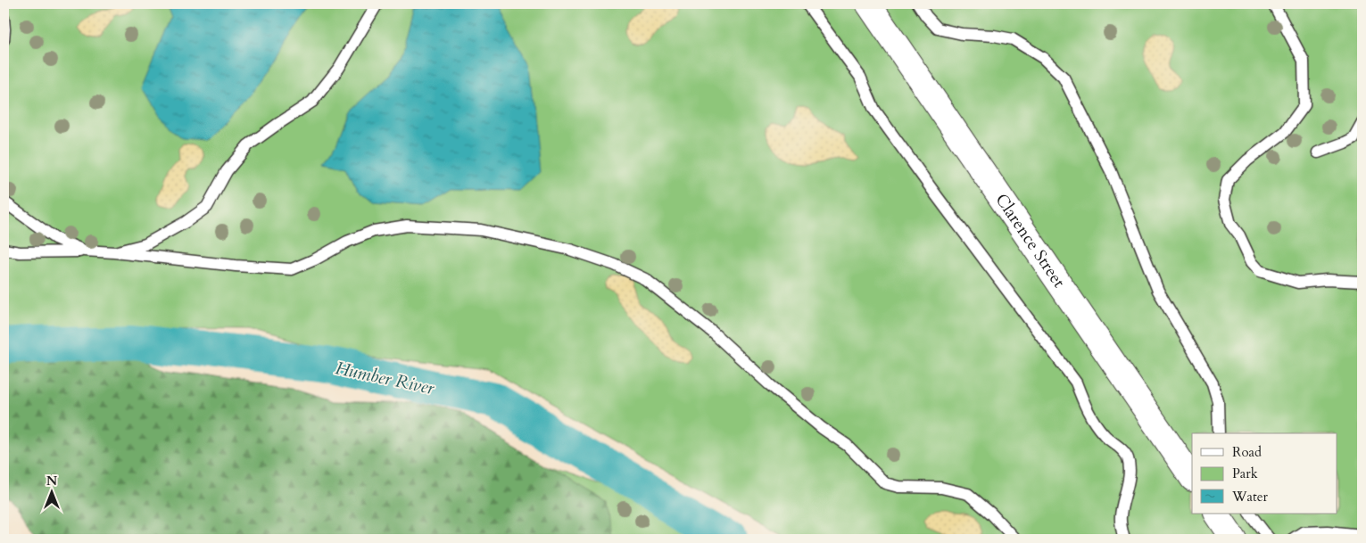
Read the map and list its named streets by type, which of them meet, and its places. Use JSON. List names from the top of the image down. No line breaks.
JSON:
{"streets":{"street":["Clarence Street"]},"water":["Humber River"],"legend":["Road","Park","Water"],"north":"top"}
